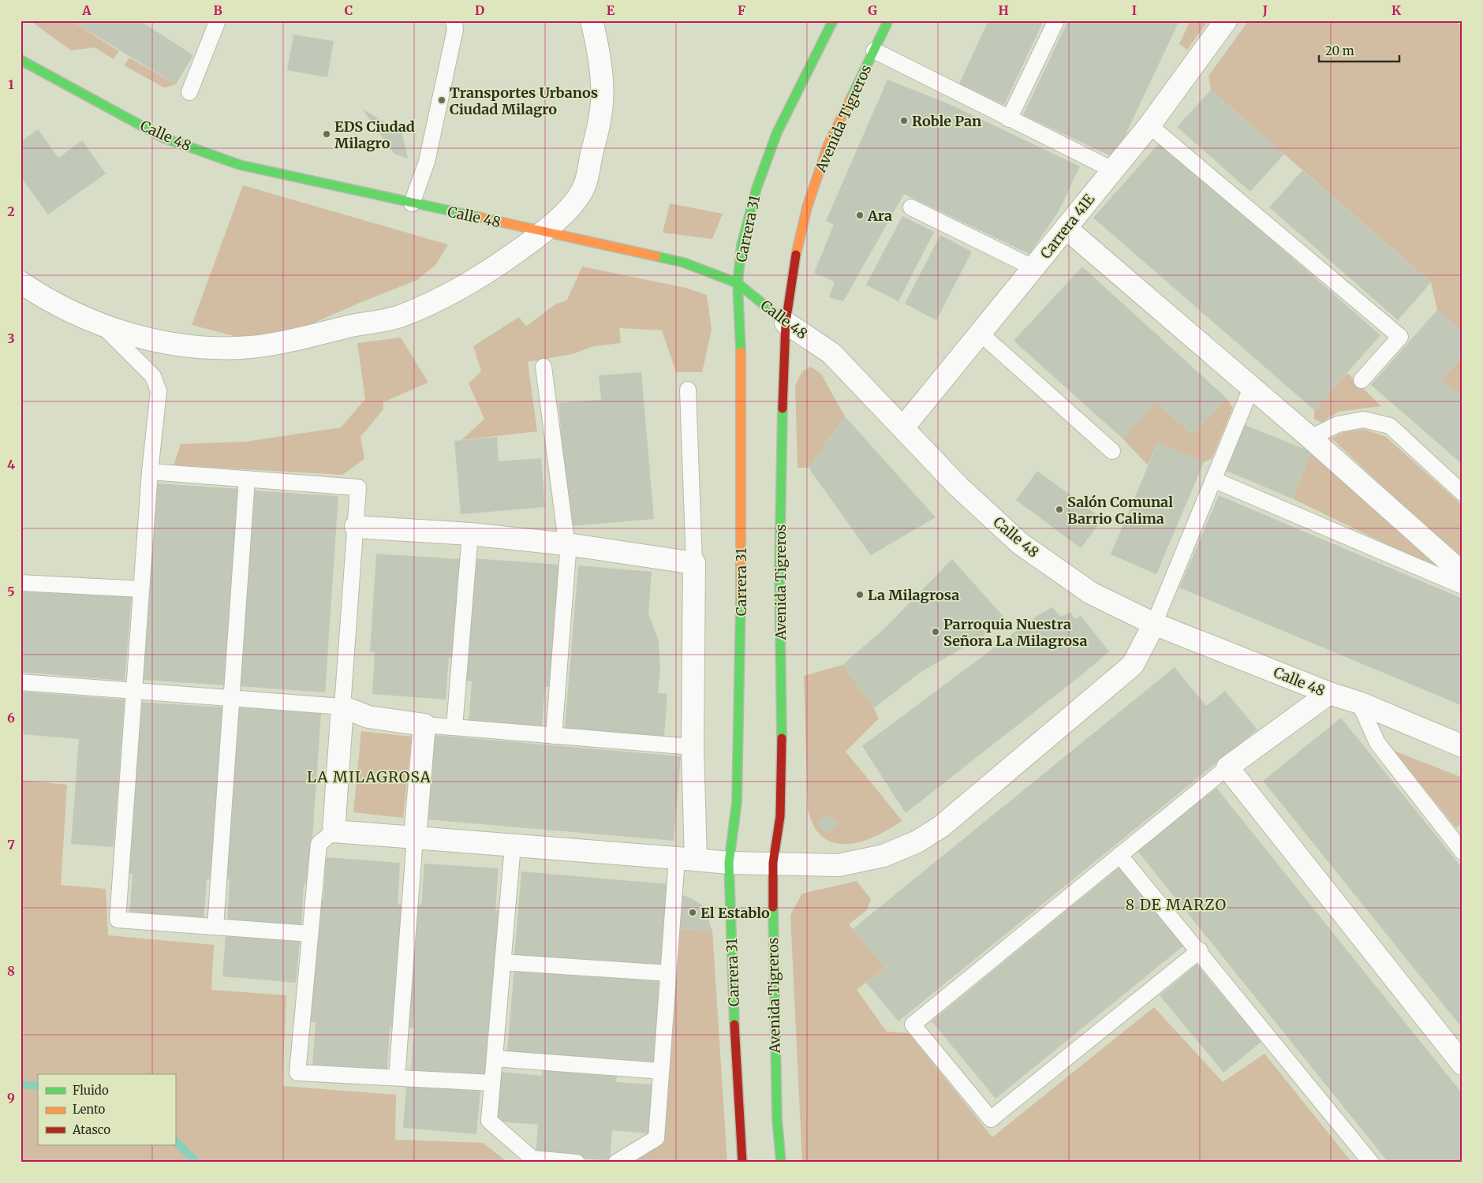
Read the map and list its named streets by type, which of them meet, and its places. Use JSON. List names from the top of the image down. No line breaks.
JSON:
{"streets":{"main road":["Avenida Tigreros","Calle 48","Carrera 31"],"street":["Carrera 41E"]},"crossings":[["Avenida Tigreros","Calle 48"],["Calle 48","Carrera 41E"],["Calle 48","Carrera 31"]],"districts":["LA MILAGROSA","8 DE MARZO"],"places":["Transportes Urbanos Ciudad Milagro","Roble Pan","EDS Ciudad Milagro","Ara","Salón Comunal Barrio Calima","La Milagrosa","Parroquia Nuestra Señora La Milagrosa","El Establo"],"legend":["Fluido","Lento","Atasco"],"scale_bar":"20 m","grid":{"columns":["A","B","C","D","E","F","G","H","I","J","K"],"rows":["1","2","3","4","5","6","7","8","9"]}}
